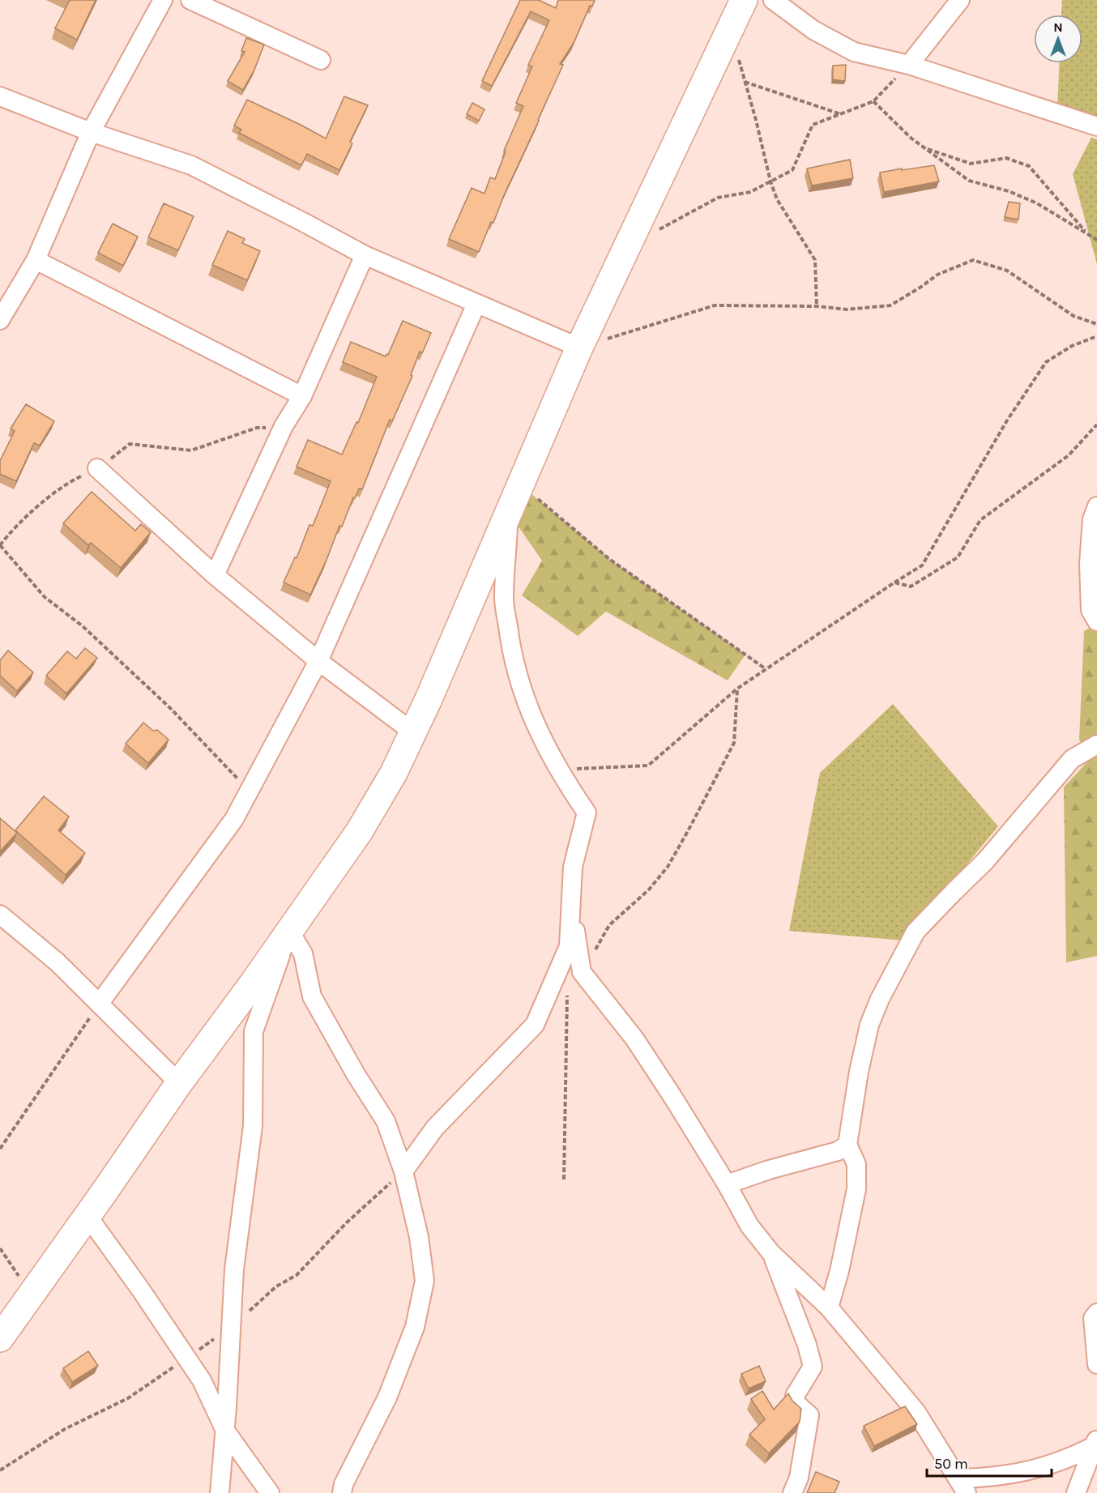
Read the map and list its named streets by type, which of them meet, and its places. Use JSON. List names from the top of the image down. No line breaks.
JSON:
{"scale_bar":"50 m","north":"top"}
